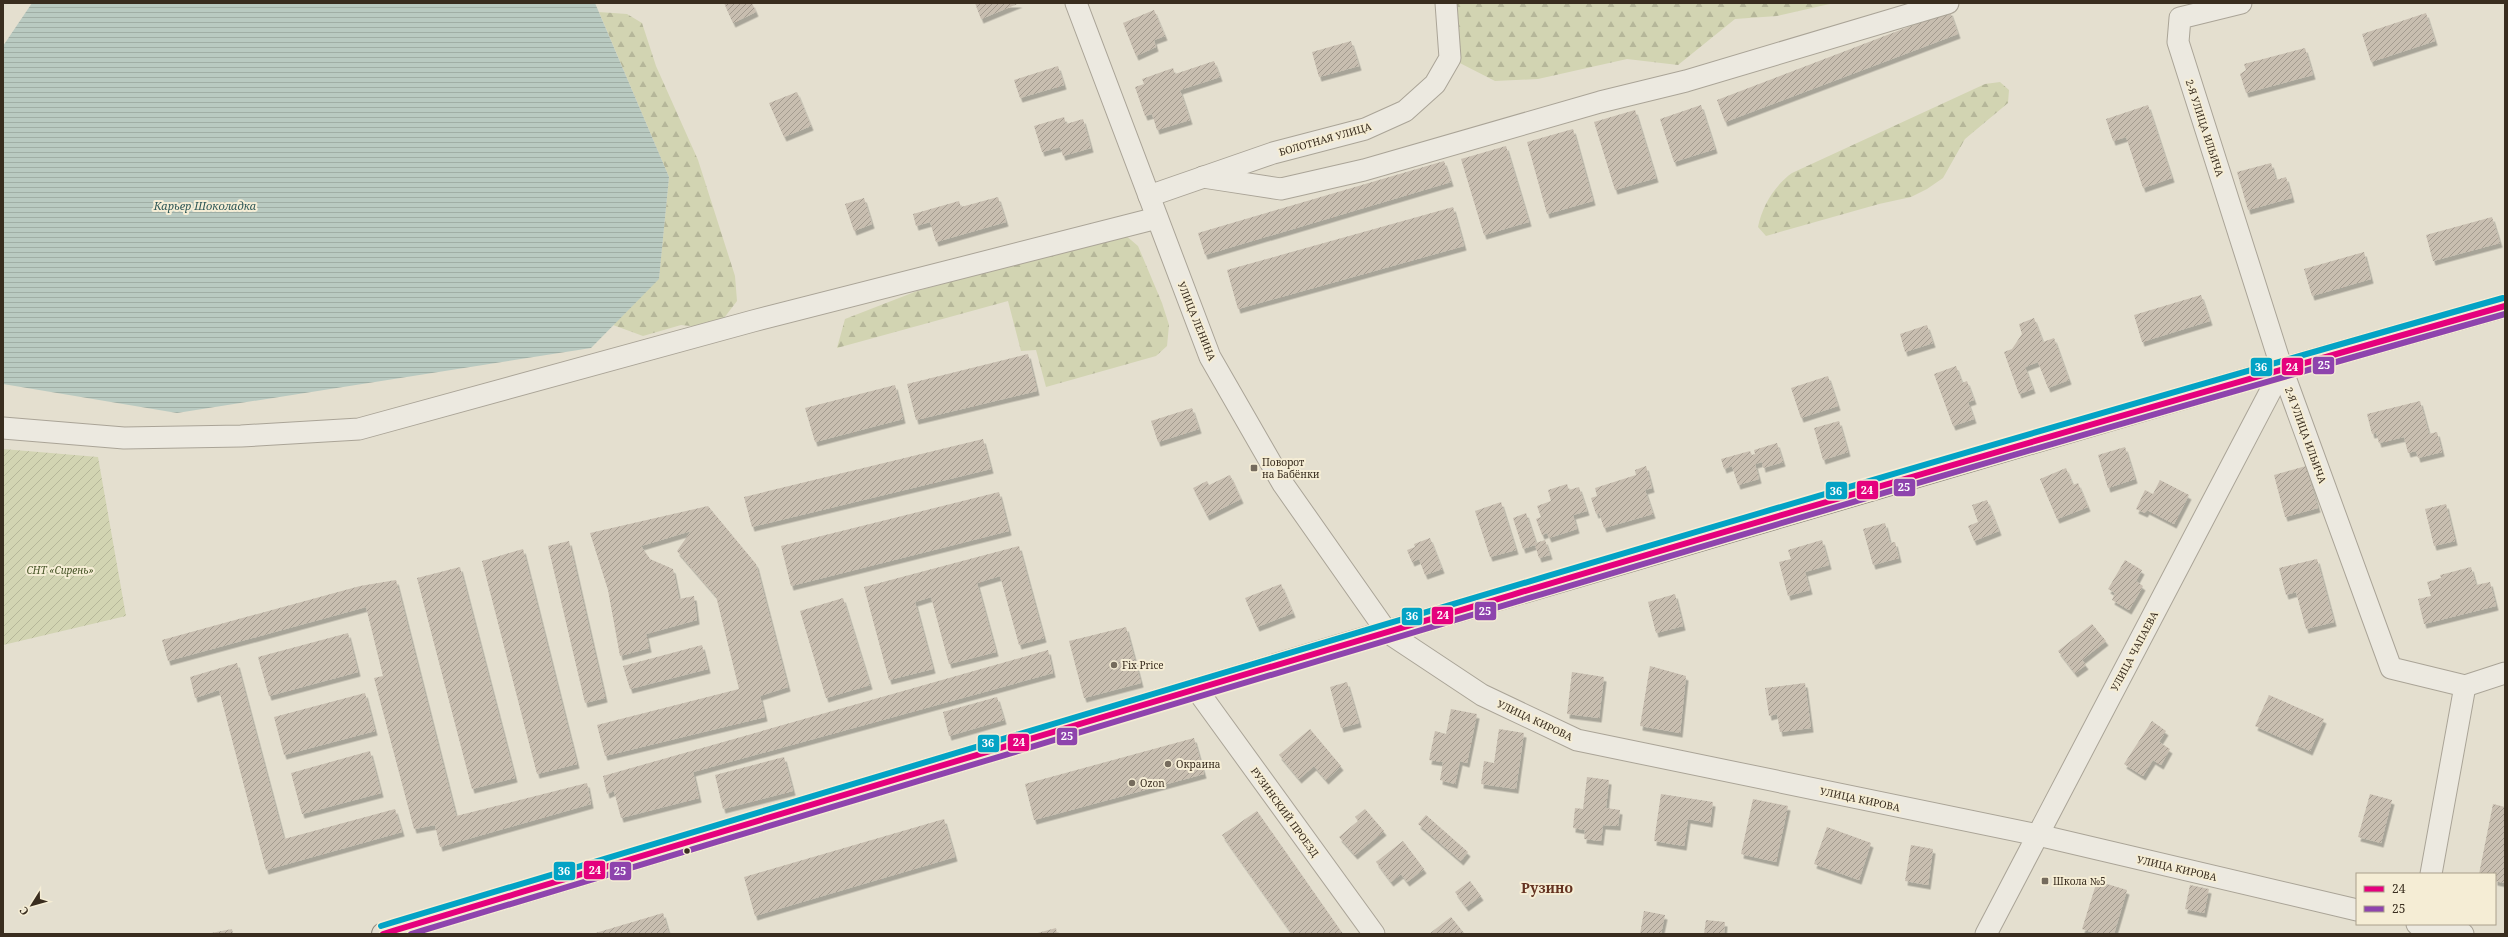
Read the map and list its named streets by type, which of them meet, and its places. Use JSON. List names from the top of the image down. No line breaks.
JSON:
{"streets":{"street":["2-Я УЛИЦА ИЛЬИЧА","БОЛОТНАЯ УЛИЦА","УЛИЦА ЛЕНИНА","УЛИЦА ЧАПАЕВА","УЛИЦА КИРОВА","РУЗИНСКИЙ ПРОЕЗД"]},"crossings":[["2-Я УЛИЦА ИЛЬИЧА","УЛИЦА ЧАПАЕВА"],["БОЛОТНАЯ УЛИЦА","УЛИЦА ЛЕНИНА"],["УЛИЦА ЛЕНИНА","УЛИЦА КИРОВА"],["УЛИЦА ЧАПАЕВА","УЛИЦА КИРОВА"]],"districts":["Рузино"],"water":["Карьер Шоколадка"],"parks":["СНТ «Сирень»"],"places":{"transit":["Поворот на Бабёнки","Школа №5"],"other":["Fix Price","Окраина","Ozon"]},"lines":["transit line 36","transit line 24","transit line 25"],"legend":["24","25"],"north":"bottom left"}
